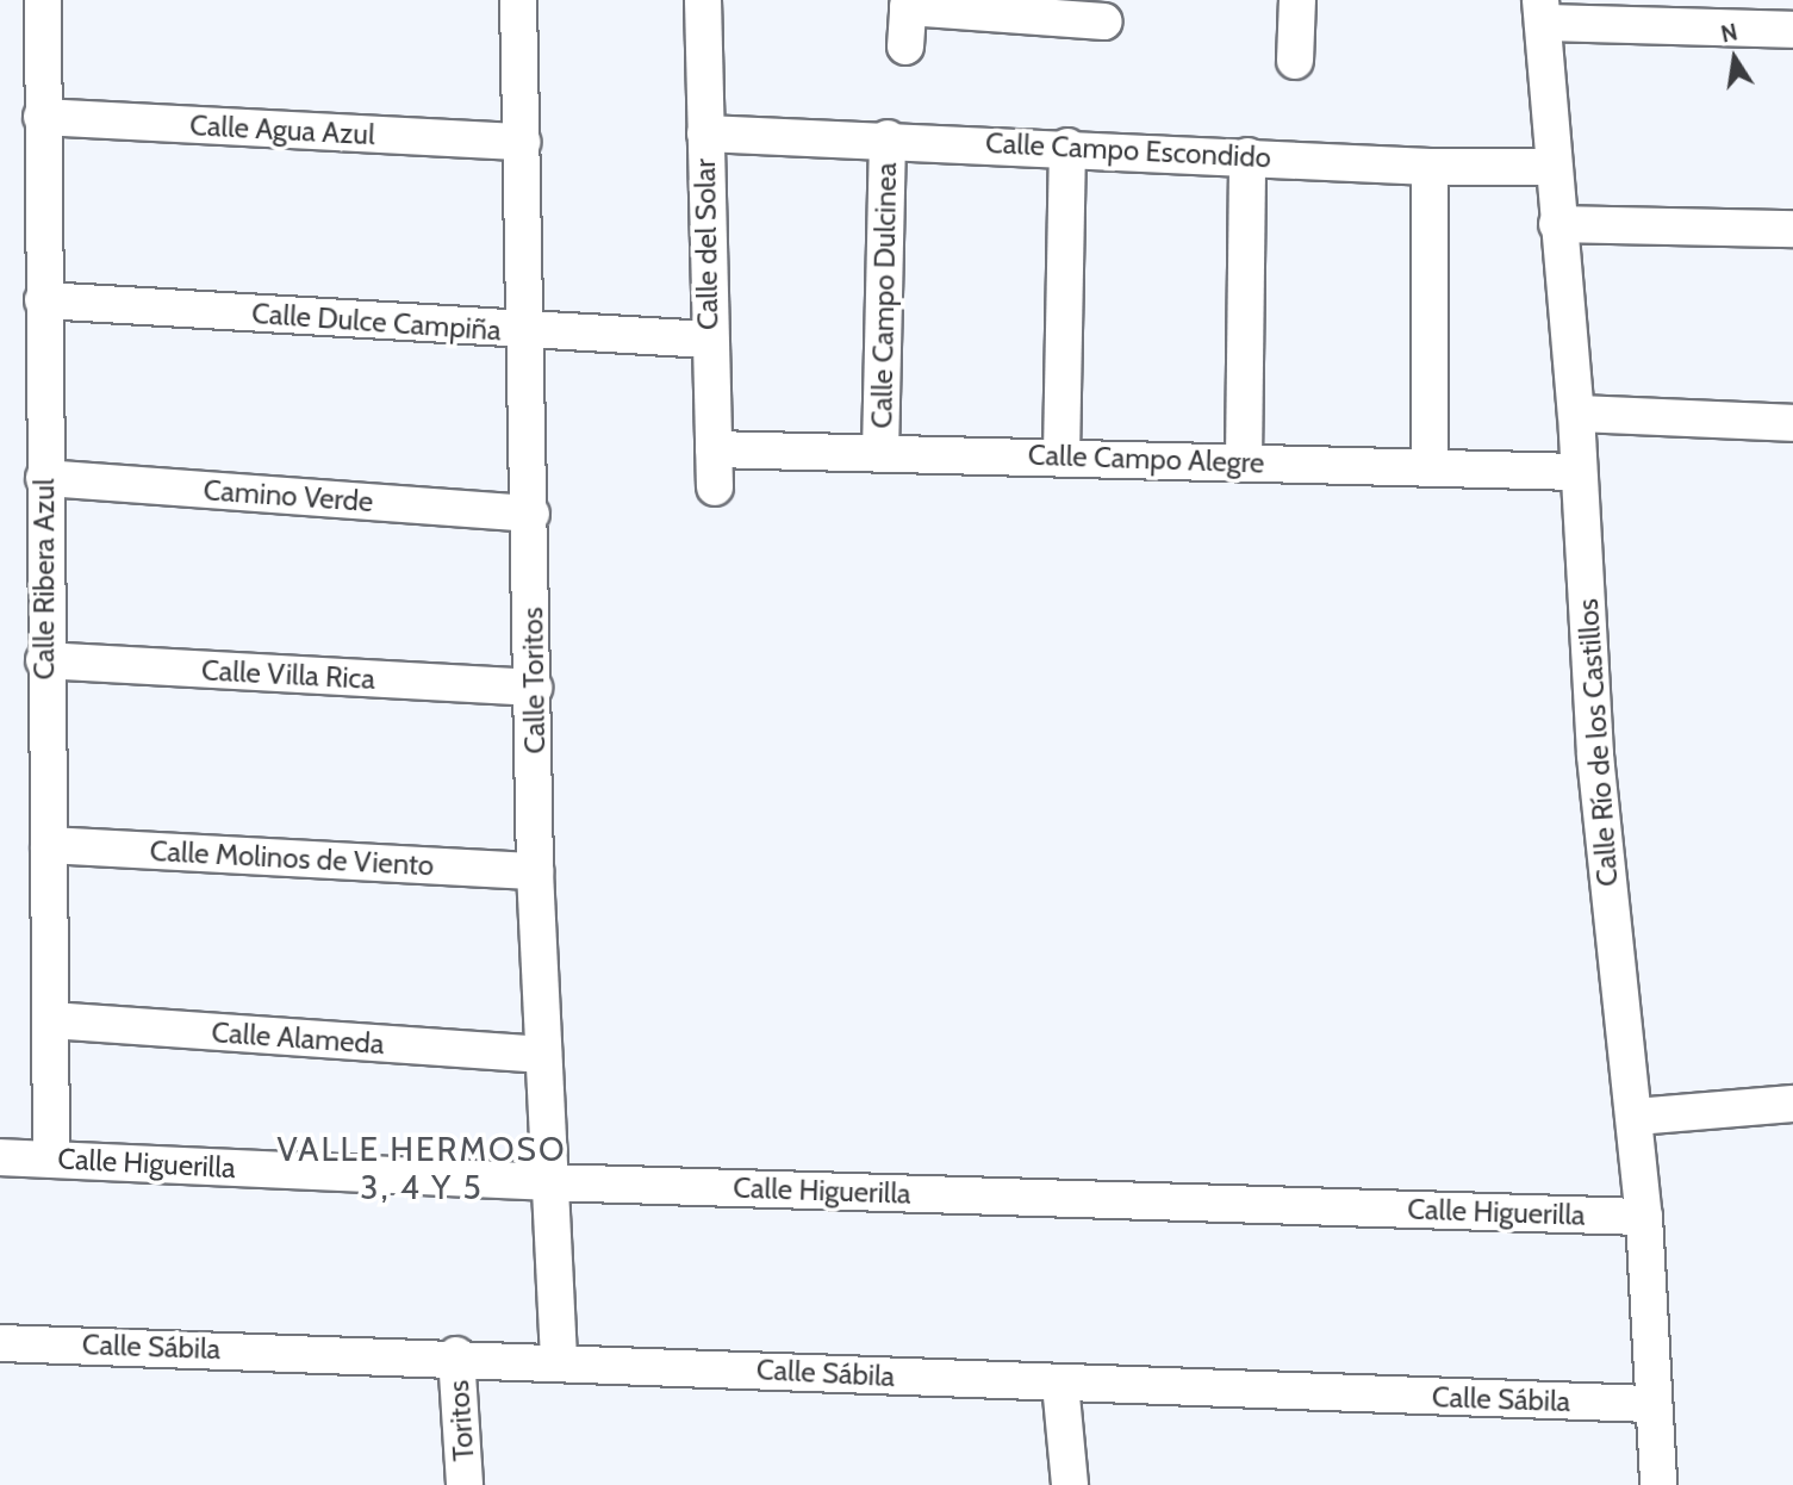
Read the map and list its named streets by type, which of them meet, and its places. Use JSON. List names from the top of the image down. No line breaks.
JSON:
{"streets":{"street":["Calle Agua Azul","Calle Campo Escondido","Calle del Solar","Calle Campo Dulcinea","Calle Dulce Campiña","Calle Campo Alegre","Camino Verde","Calle Ribera Azul","Calle Villa Rica","Calle Toritos","Calle Río de los Castillos","Calle Molinos de Viento","Calle Alameda","Calle Higuerilla","Calle Sábila","Toritos"]},"crossings":[["Calle Agua Azul","Calle Ribera Azul"],["Calle Agua Azul","Calle Toritos"],["Calle Campo Escondido","Calle del Solar"],["Calle Campo Escondido","Calle Campo Dulcinea"],["Calle Campo Escondido","Calle Río de los Castillos"],["Calle del Solar","Calle Dulce Campiña"],["Calle del Solar","Calle Campo Alegre"],["Calle Campo Dulcinea","Calle Campo Alegre"],["Calle Dulce Campiña","Calle Ribera Azul"],["Calle Dulce Campiña","Calle Toritos"],["Calle Campo Alegre","Calle Río de los Castillos"],["Camino Verde","Calle Ribera Azul"],["Camino Verde","Calle Toritos"],["Calle Ribera Azul","Calle Villa Rica"],["Calle Ribera Azul","Calle Molinos de Viento"],["Calle Ribera Azul","Calle Alameda"],["Calle Ribera Azul","Calle Higuerilla"],["Calle Villa Rica","Calle Toritos"],["Calle Toritos","Calle Molinos de Viento"],["Calle Toritos","Calle Alameda"],["Calle Toritos","Calle Higuerilla"],["Calle Toritos","Calle Sábila"],["Calle Río de los Castillos","Calle Higuerilla"],["Calle Río de los Castillos","Calle Sábila"],["Calle Sábila","Toritos"]],"districts":["VALLE HERMOSO 3, 4 Y 5"],"north":"top"}
